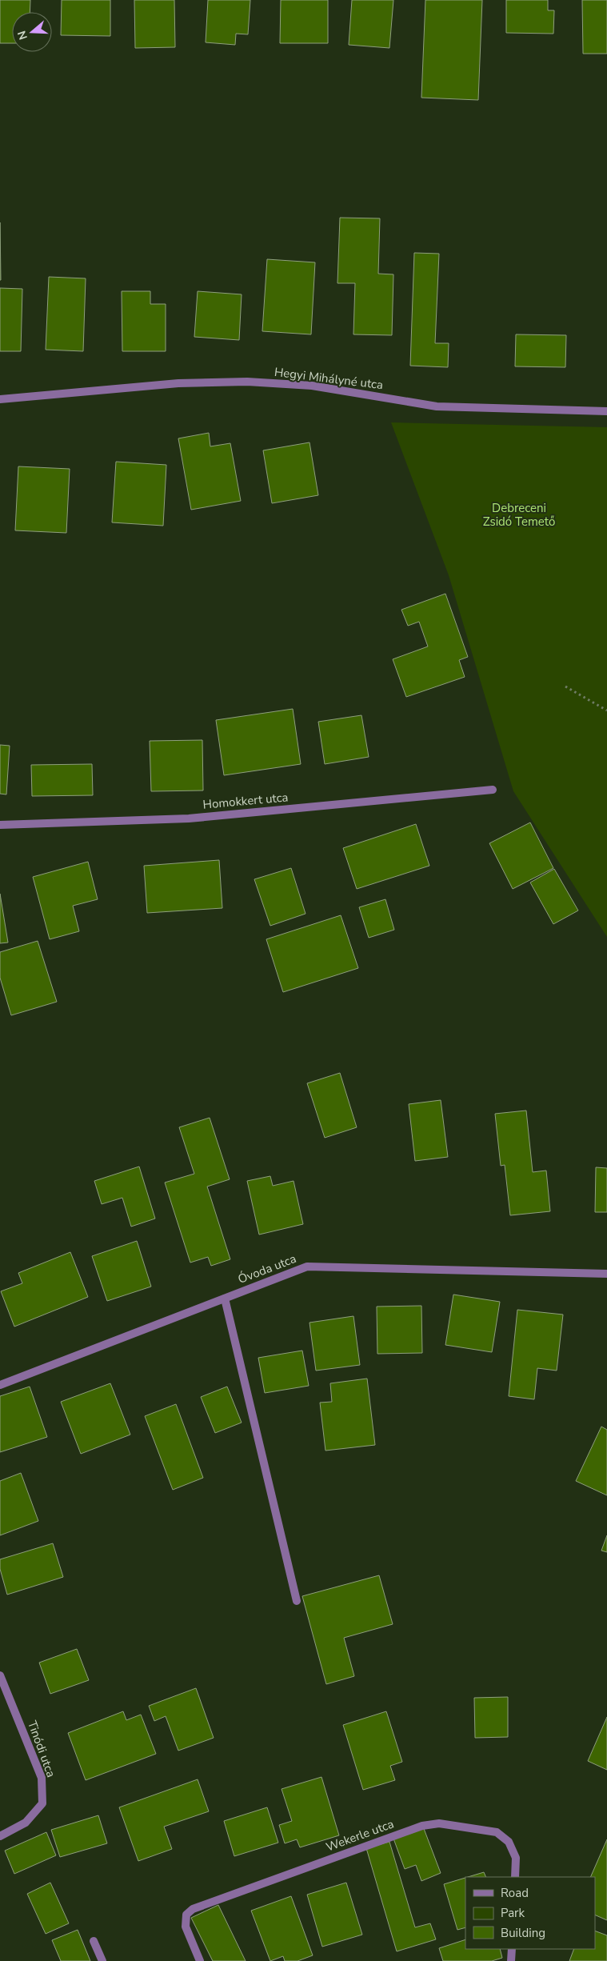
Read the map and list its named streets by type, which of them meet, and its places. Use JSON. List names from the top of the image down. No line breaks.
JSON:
{"streets":{"street":["Hegyi Mihályné utca","Homokkert utca","Óvoda utca","Tinódi utca","Wekerle utca"]},"parks":["Debreceni Zsidó Temető"],"legend":["Road","Park","Building"],"north":"left"}
